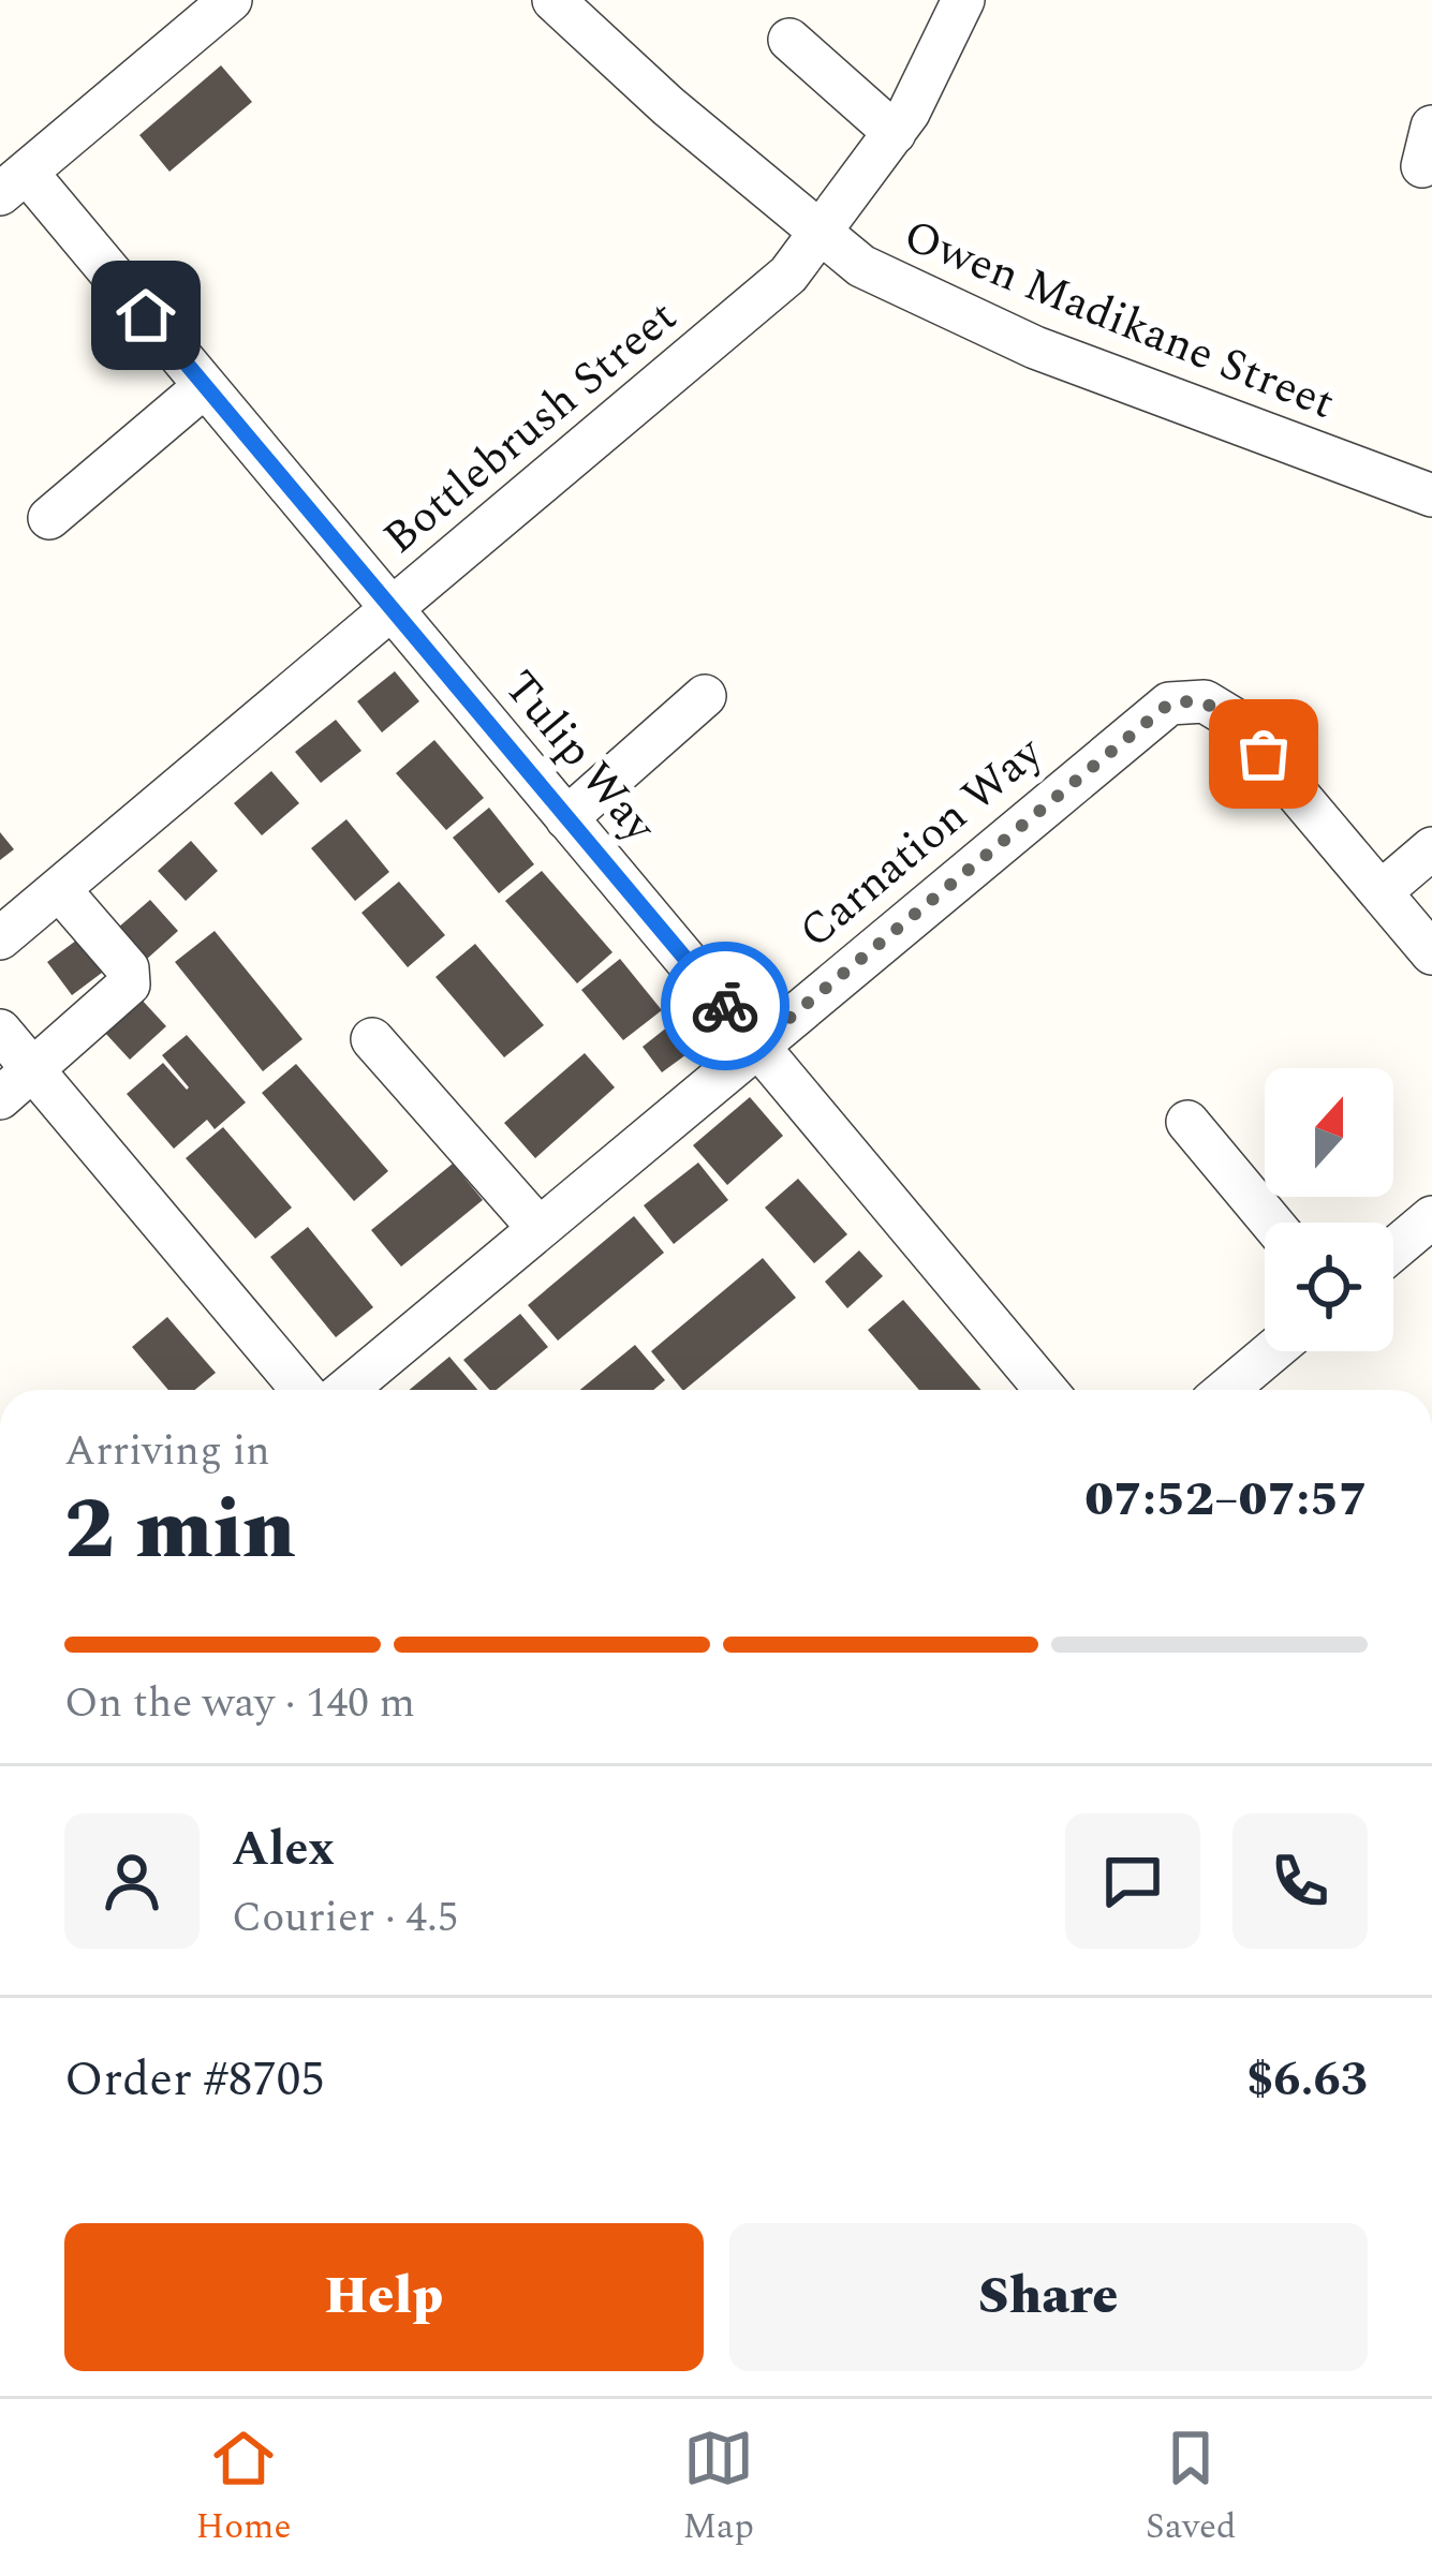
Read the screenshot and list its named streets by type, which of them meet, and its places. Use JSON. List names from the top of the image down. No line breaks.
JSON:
{"streets":{"street":["Owen Madikane Street","Bottlebrush Street","Tulip Way","Carnation Way"]},"crossings":[["Owen Madikane Street","Bottlebrush Street"],["Bottlebrush Street","Tulip Way"],["Tulip Way","Carnation Way"]],"north":"top","page":{"heading":["2 min","Arriving in","07:52–07:57"],"panel":["Alex","Courier · 4.5","Order #8705","$6.63"],"bar":"On the way · 140 m","buttons":["Help","Share"],"tabs":["Home","Map","Saved"]}}
